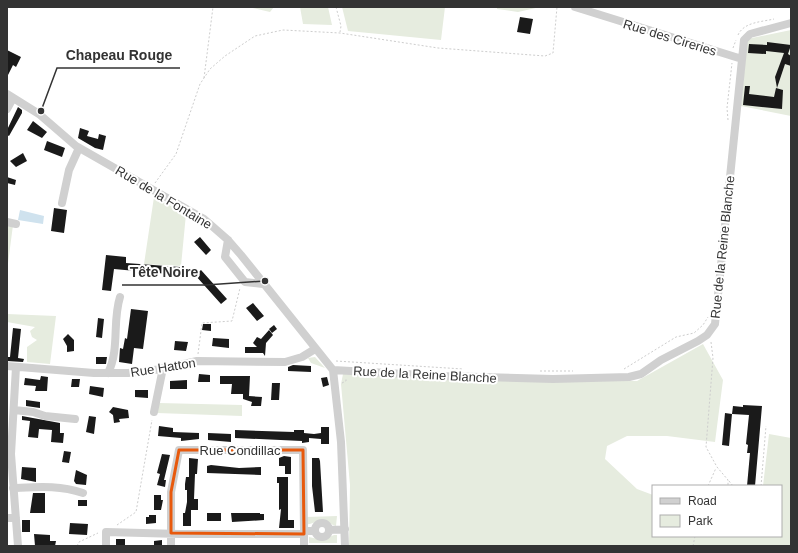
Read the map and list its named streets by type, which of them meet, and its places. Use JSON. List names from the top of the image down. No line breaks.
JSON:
{"streets":{"street":["Rue des Cireries","Rue de la Fontaine","Rue de la Reine Blanche","Rue Hatton","Rue Condillac"]},"crossings":[["Rue des Cireries","Rue de la Reine Blanche"],["Rue de la Fontaine","Rue de la Reine Blanche"],["Rue de la Fontaine","Rue Hatton"]],"places":["Chapeau Rouge","Tête Noire"],"legend":["Road","Park"]}
